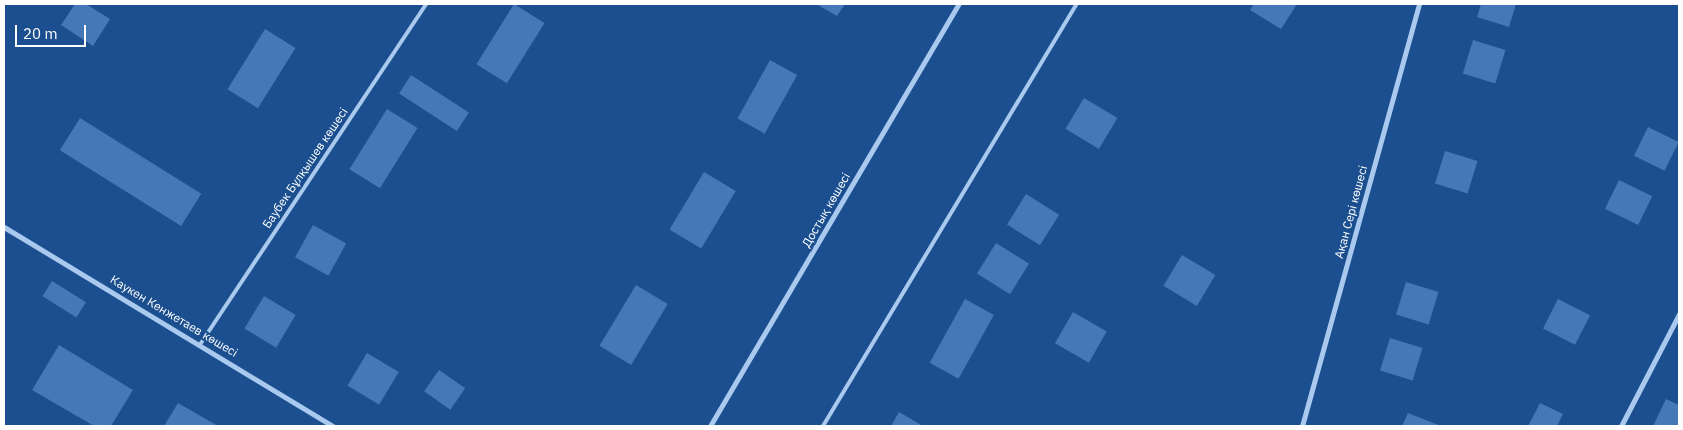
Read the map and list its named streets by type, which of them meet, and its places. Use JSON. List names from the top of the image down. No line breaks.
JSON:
{"streets":{"street":["Достық көшесі","Ақан Сері көшесі","Каукен Кенжетаев көшесі"],"lane":["Баубек Бұлқышев көшесі"]},"crossings":[["Баубек Бұлқышев көшесі","Каукен Кенжетаев көшесі"]],"scale_bar":"20 m"}
